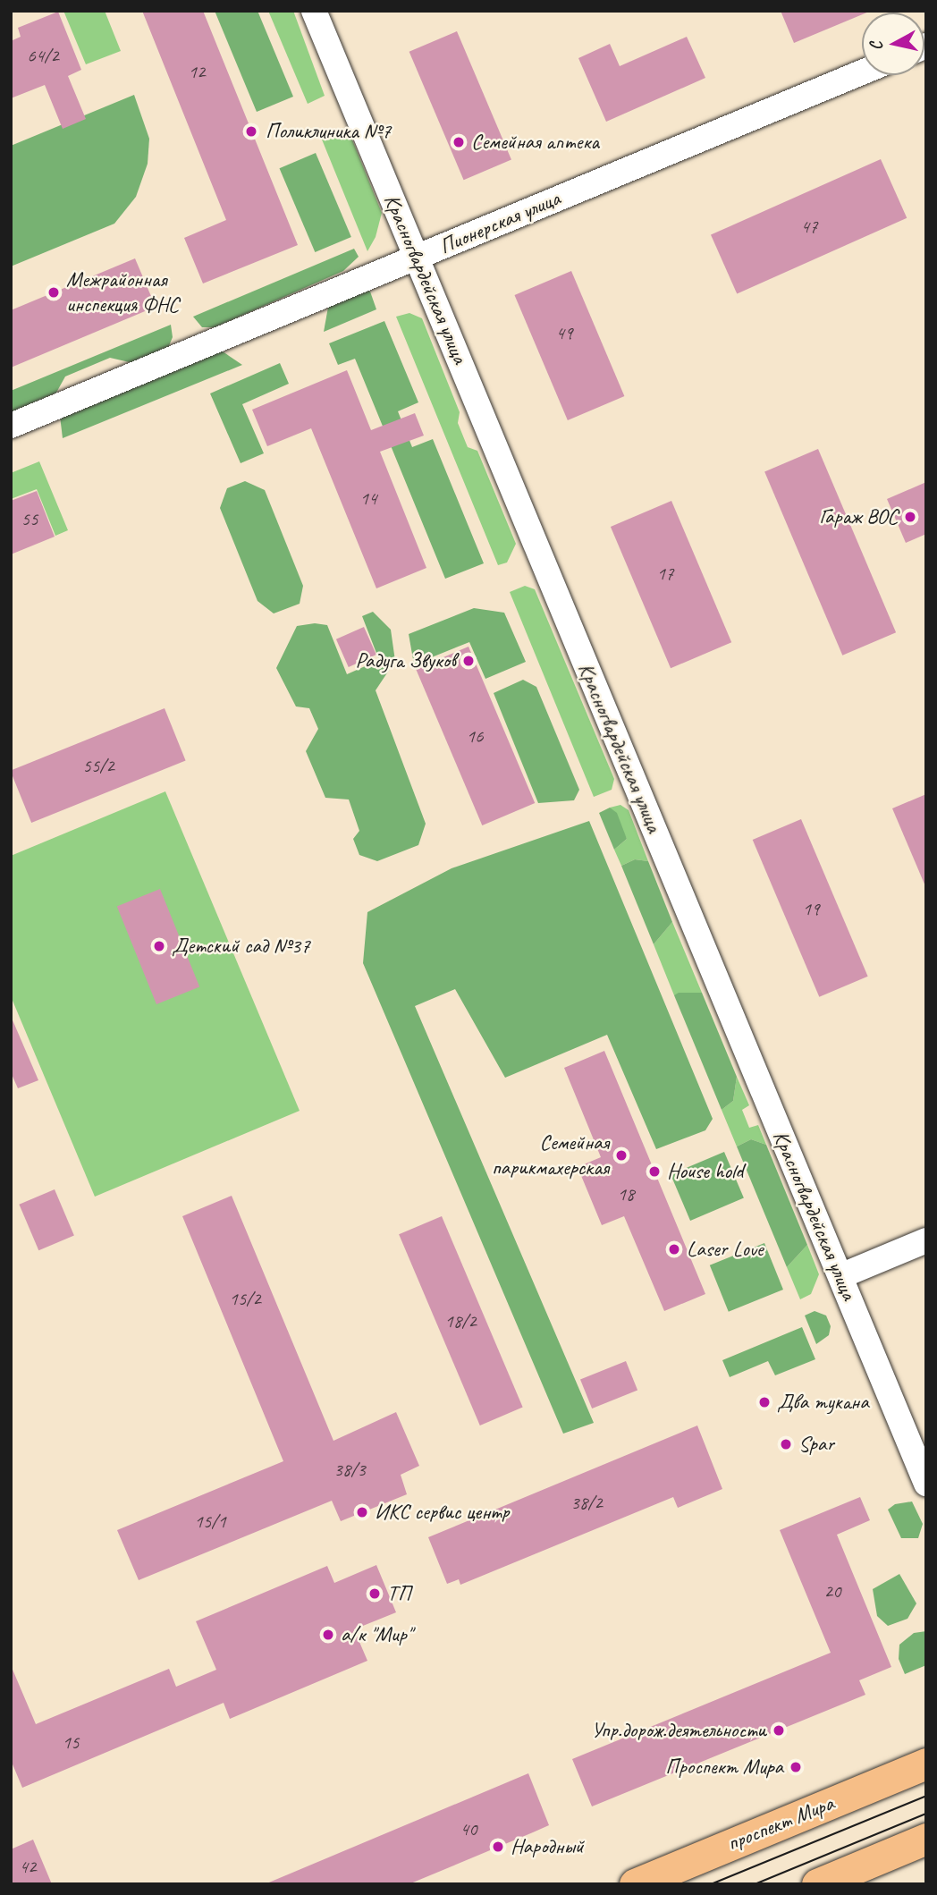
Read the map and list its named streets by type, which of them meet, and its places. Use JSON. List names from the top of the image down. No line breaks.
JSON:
{"streets":{"main road":["проспект Мира"],"street":["Пионерская улица","Красногвардейская улица"]},"crossings":[["Пионерская улица","Красногвардейская улица"]],"places":["Поликлиника №7","Семейная аптека","Межрайонная инспекция ФНС","Гараж ВОС","Радуга Звуков","Детский сад №37","Семейная парикмахерская","House hold","Laser Love","Два тукана","Spar","ИКС сервис центр","ТП","а/к \"Мир\"","Упр.дорож.деятельности","Проспект Мира","Народный"],"house_numbers":["64/2","12","47","49","14","55","17","16","55/2","19","18","15/2","18/2","38/3","38/2","15/1","20","15","40","42"],"north":"left"}
